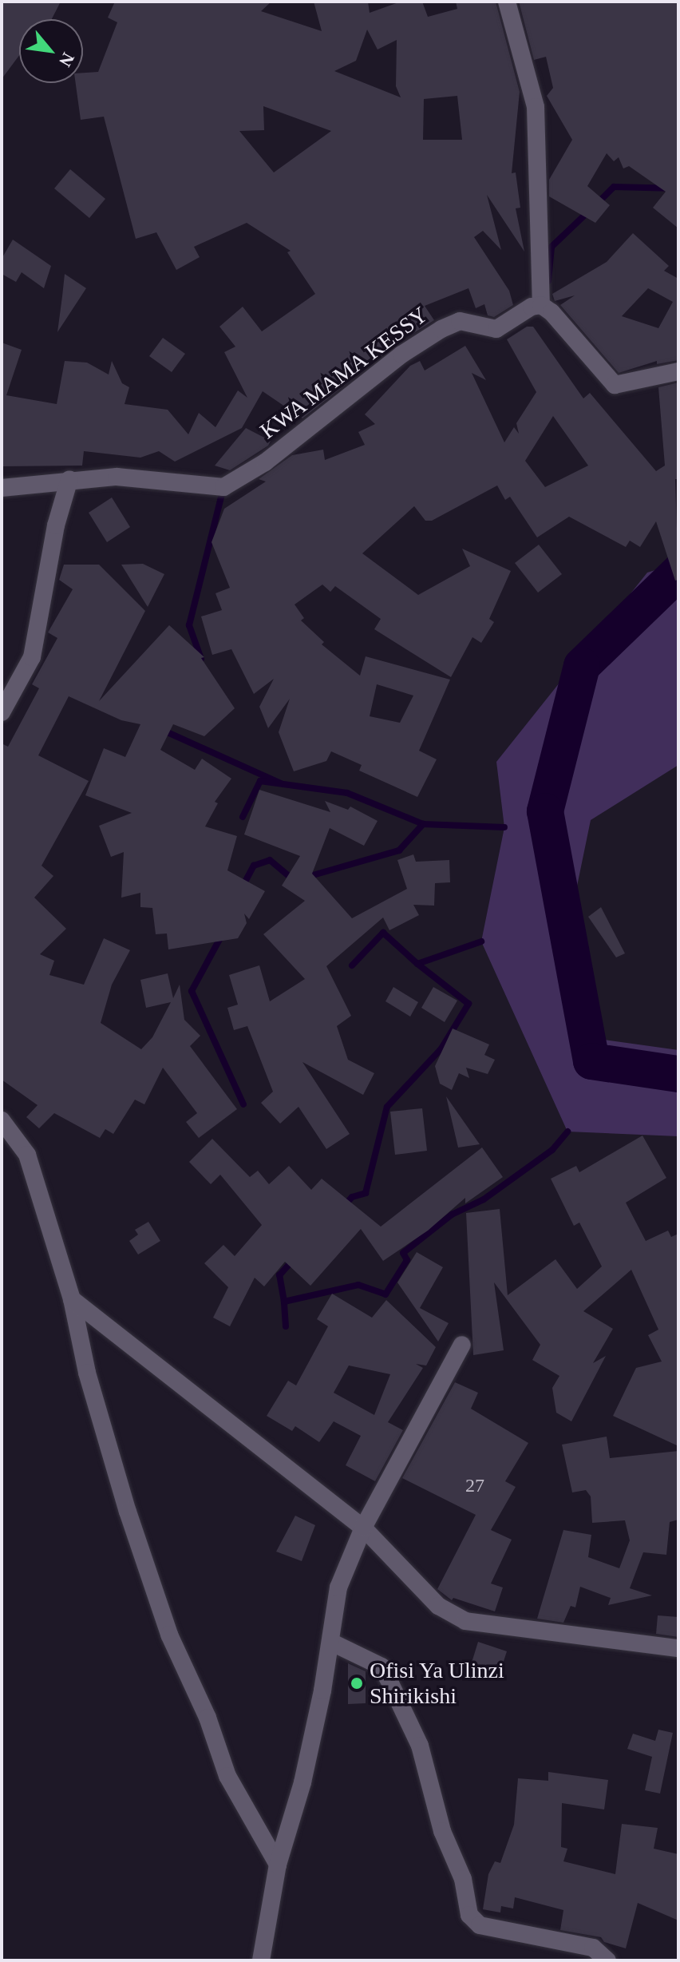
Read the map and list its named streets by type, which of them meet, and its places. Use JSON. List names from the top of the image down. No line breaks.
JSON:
{"streets":{"street":["KWA MAMA KESSY"]},"places":["Ofisi Ya Ulinzi Shirikishi"],"house_numbers":["27"],"north":"bottom right"}
